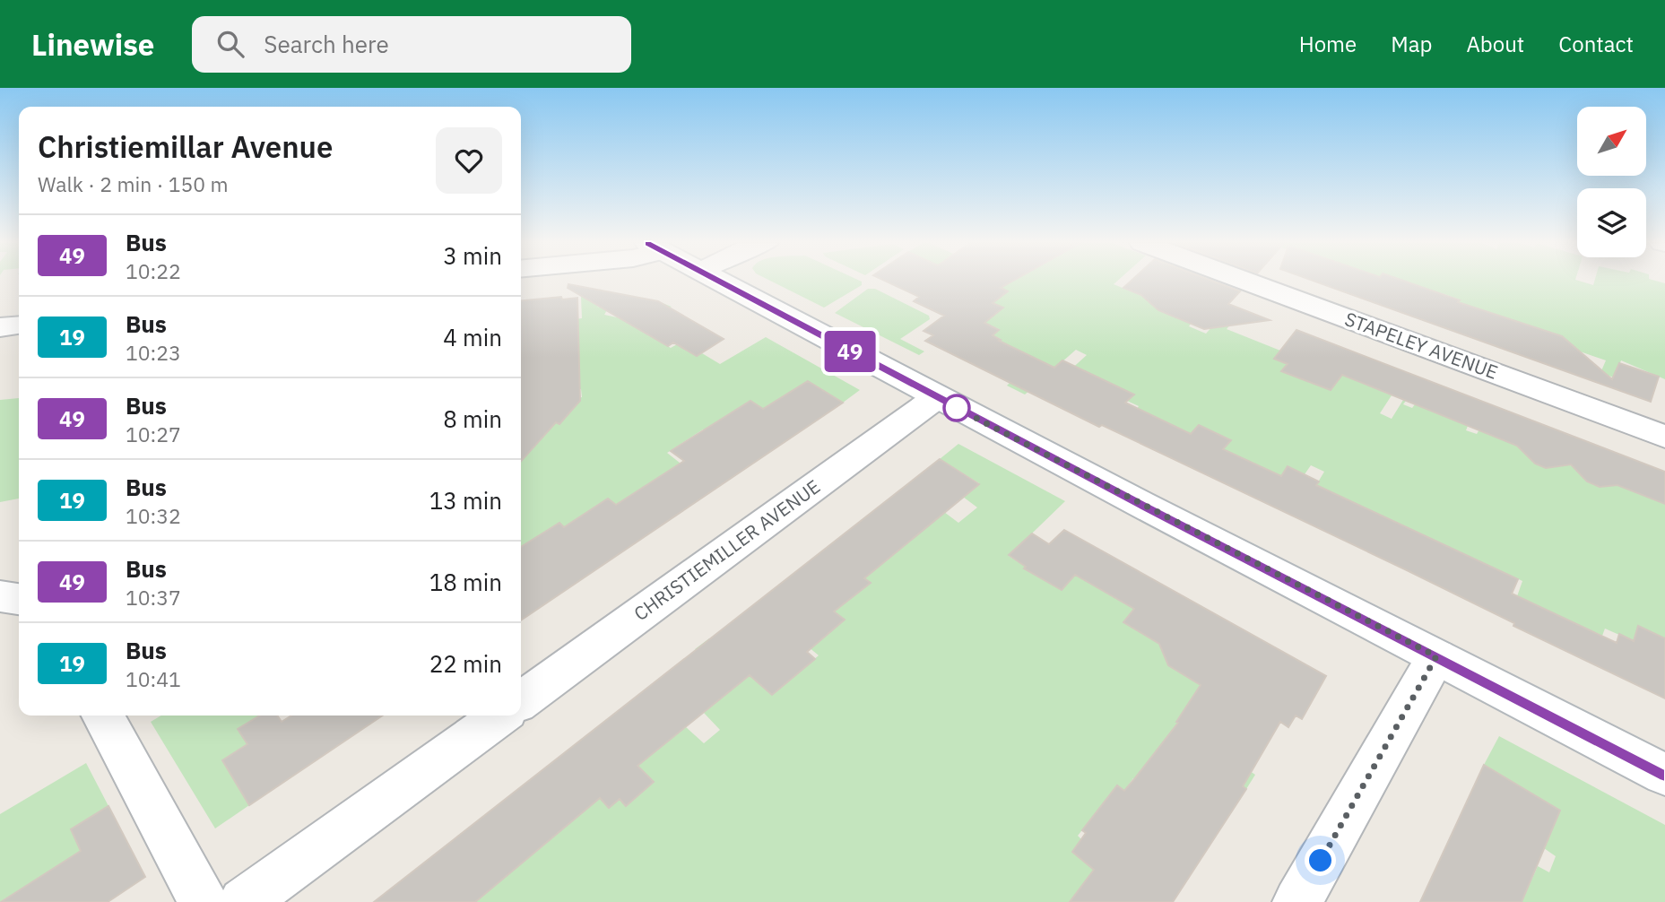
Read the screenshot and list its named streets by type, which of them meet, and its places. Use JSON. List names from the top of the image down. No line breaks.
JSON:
{"streets":{"street":["STAPELEY AVENUE","CHRISTIEMILLER AVENUE"]},"lines":["bus line 49"],"north":"top right","page":{"header":"Linewise","search":"Search here","nav":["Home","Map","About","Contact"],"on_map":"49","heading":["Christiemillar Avenue","Walk · 2 min · 150 m"],"list":[{"mark":"49","name":"Bus","note":"10:22","value":"3 min"},{"mark":"19","name":"Bus","note":"10:23","value":"4 min"},{"mark":"49","name":"Bus","note":"10:27","value":"8 min"},{"mark":"19","name":"Bus","note":"10:32","value":"13 min"},{"mark":"49","name":"Bus","note":"10:37","value":"18 min"},{"mark":"19","name":"Bus","note":"10:41","value":"22 min"}]}}
